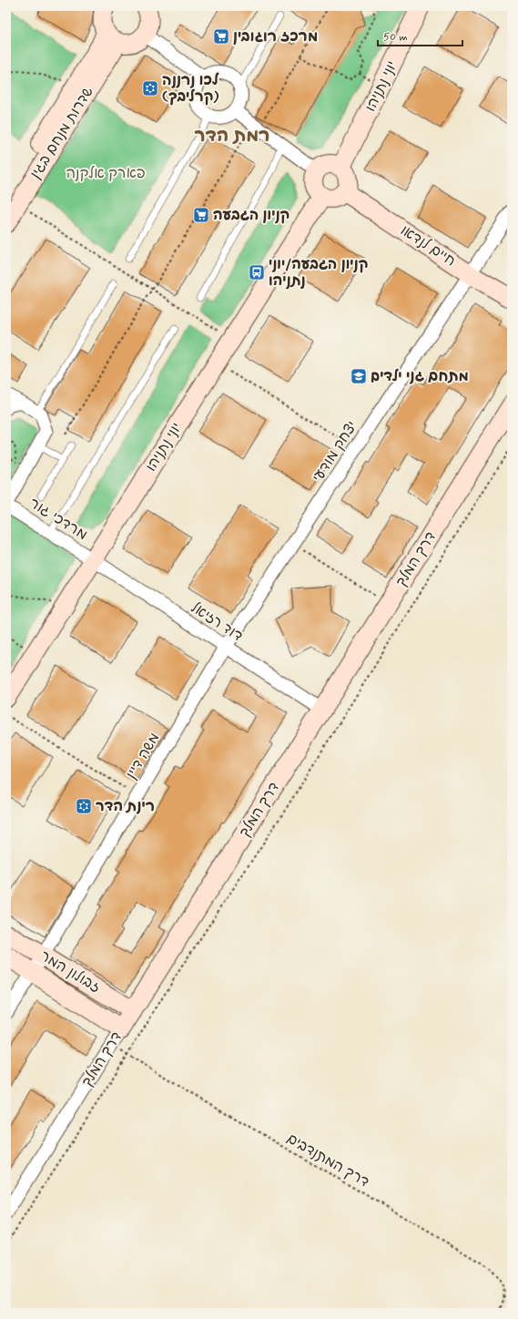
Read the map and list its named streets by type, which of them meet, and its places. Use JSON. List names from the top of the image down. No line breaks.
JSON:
{"streets":{"street":["יוני נתניהו","שדרות מנחם בגין","חיים לנדאו","יצחק מודעי","מרדכי גור","דרך המלך","דוד רזיאל","משה דיין","זבולון המר"],"path":["דרך המתנדבים"]},"crossings":[["יוני נתניהו","חיים לנדאו"],["יוני נתניהו","מרדכי גור"],["יוני נתניהו","דוד רזיאל"],["חיים לנדאו","יצחק מודעי"],["יצחק מודעי","דוד רזיאל"],["יצחק מודעי","משה דיין"],["מרדכי גור","דוד רזיאל"],["דרך המלך","דוד רזיאל"],["דרך המלך","זבולון המר"],["דרך המלך","דרך המתנדבים"],["דוד רזיאל","משה דיין"],["משה דיין","זבולון המר"]],"districts":["רמת הדר"],"parks":["פארק אלקנה"],"places":{"supermarket":["מרכז רוגובין","קניון הגבעה"],"synagogue":["לכו נרננה (קרליבך)","רינת הדר"],"bus stop":["קניון הגבעה/יוני נתניהו"],"school or university":["מתחם גני ילדים"]},"scale_bar":"50 m"}
